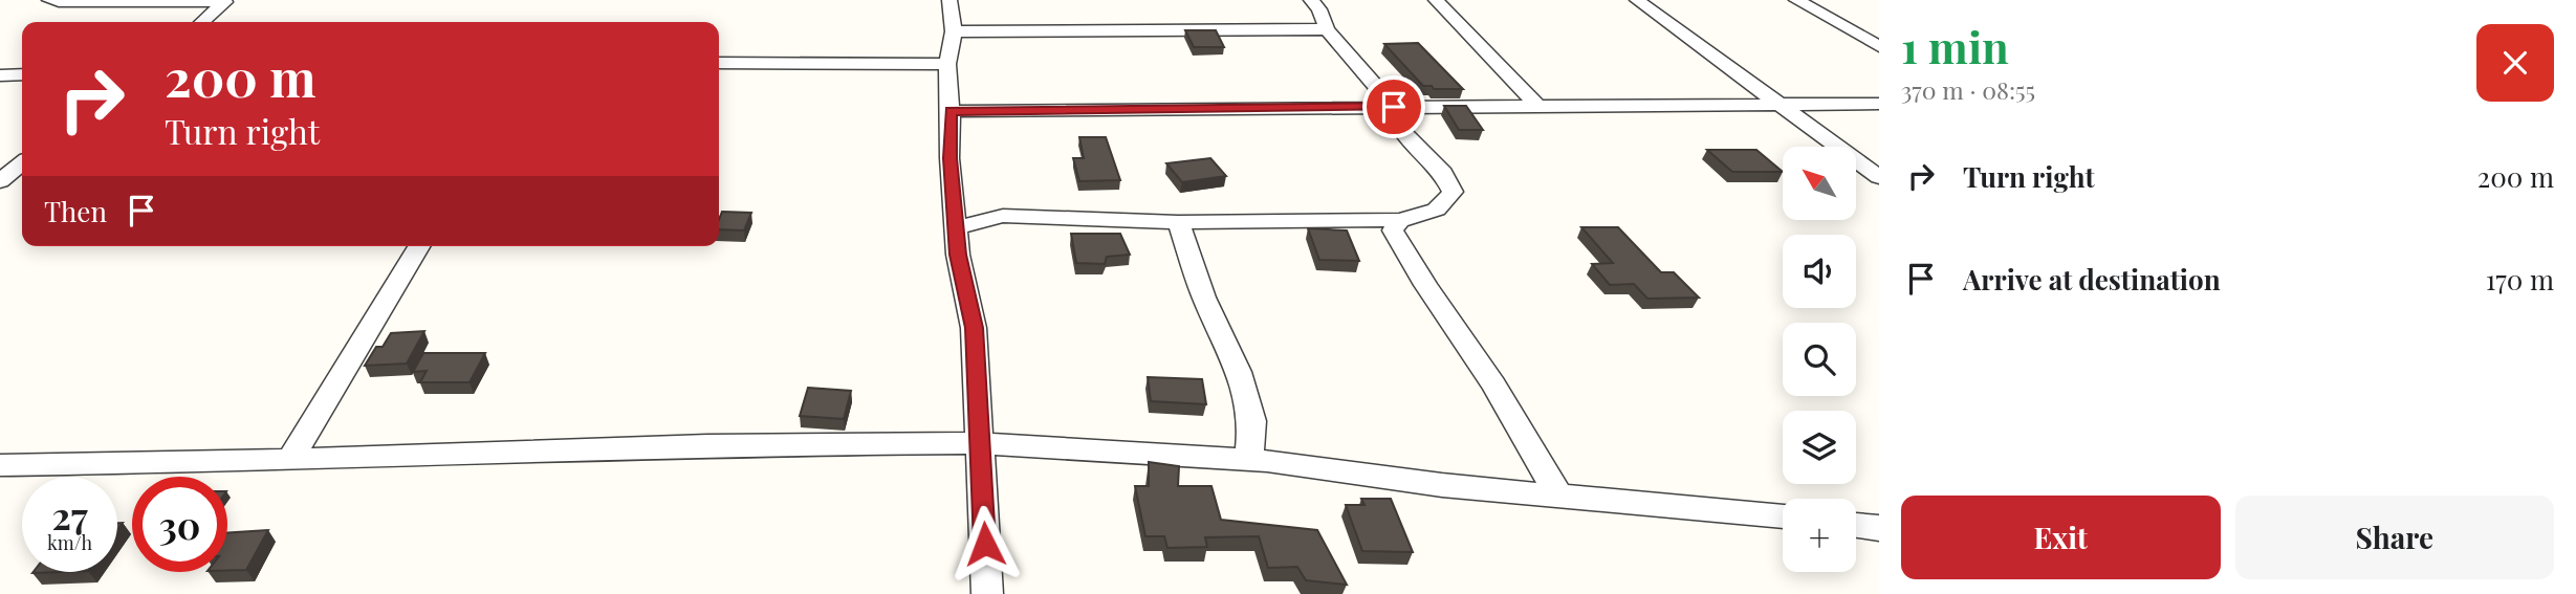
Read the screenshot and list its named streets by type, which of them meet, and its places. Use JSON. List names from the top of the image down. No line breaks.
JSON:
{"north":"top left","page":{"heading":["1 min","370 m · 08:55"],"turn":["200 m","Turn right"],"list":[{"name":"Turn right","value":"200 m"},{"name":"Arrive at destination","value":"170 m"}],"map_buttons":"+","then":"Then","speed":"27 km/h","limit":"30","buttons":["Exit","Share"]}}
